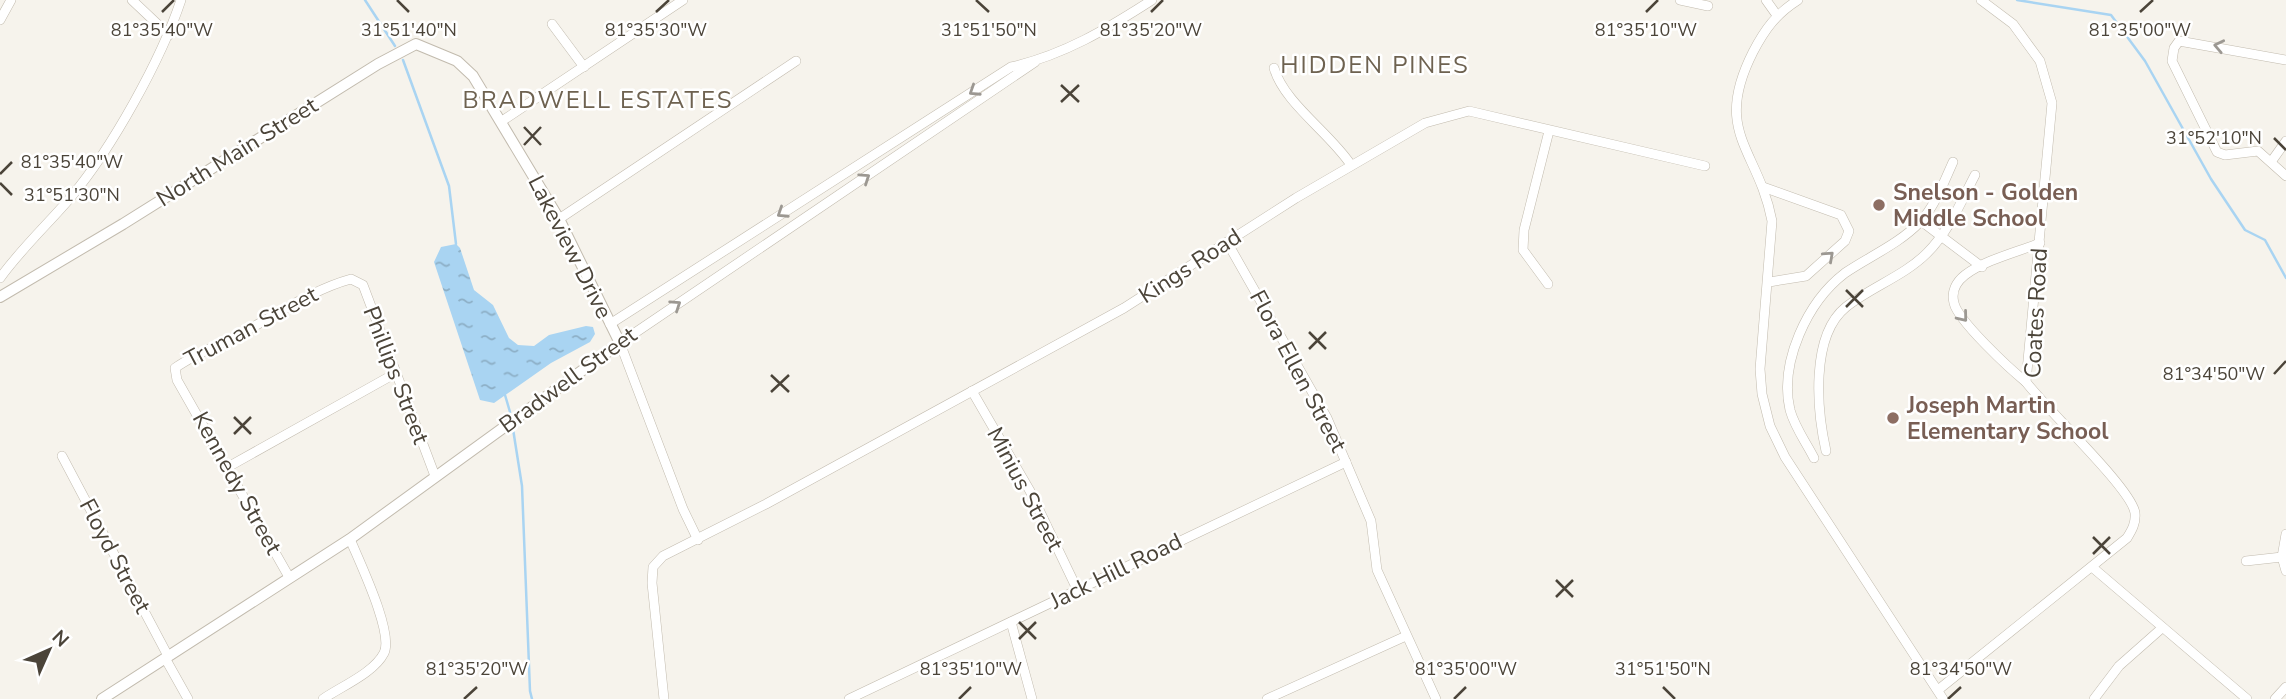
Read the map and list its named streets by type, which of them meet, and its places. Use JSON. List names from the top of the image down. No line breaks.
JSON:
{"streets":{"street":["North Main Street","Lakeview Drive","Kings Road","Coates Road","Truman Street","Flora Ellen Street","Phillips Street","Bradwell Street","Kennedy Street","Minius Street","Floyd Street","Jack Hill Road"]},"crossings":[["North Main Street","Lakeview Drive"],["Lakeview Drive","Kings Road"],["Lakeview Drive","Bradwell Street"],["Kings Road","Flora Ellen Street"],["Kings Road","Minius Street"],["Truman Street","Phillips Street"],["Truman Street","Kennedy Street"],["Flora Ellen Street","Jack Hill Road"],["Phillips Street","Bradwell Street"],["Bradwell Street","Kennedy Street"],["Bradwell Street","Floyd Street"],["Minius Street","Jack Hill Road"]],"districts":["HIDDEN PINES","BRADWELL ESTATES"],"places":["Snelson - Golden Middle School","Joseph Martin Elementary School"],"north":"top right","coordinates":["81°35'40\"W","31°51'40\"N","81°35'30\"W","31°51'50\"N","81°35'20\"W","81°35'10\"W","81°35'00\"W","31°52'10\"N","31°51'30\"N","81°34'50\"W"]}
